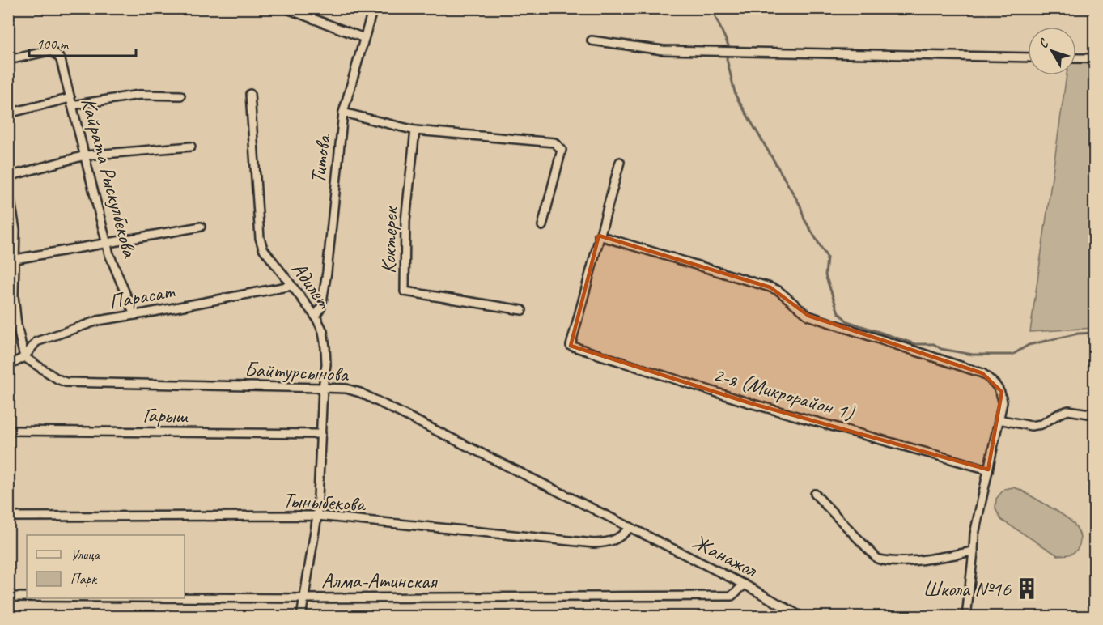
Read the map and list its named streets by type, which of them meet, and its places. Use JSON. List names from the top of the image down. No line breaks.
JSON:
{"streets":{"street":["Титова","Кайрата Рыскулбекова","Коктерек","Адилет","Парасат","Байтурсынова","2-я (Микрорайон 1)","Гарыш","Тыныбекова","Жанажол","Алма-Атинская"]},"crossings":[["Титова","Адилет"],["Кайрата Рыскулбекова","Парасат"],["Адилет","Парасат"],["Адилет","Байтурсынова"],["Адилет","Гарыш"],["Адилет","Тыныбекова"],["Адилет","Алма-Атинская"],["Парасат","Байтурсынова"],["Байтурсынова","Тыныбекова"],["Байтурсынова","Жанажол"],["Тыныбекова","Жанажол"],["Жанажол","Алма-Атинская"]],"places":{"building":["Школа №16"]},"legend":["Улица","Парк"],"scale_bar":"100 m","north":"top left"}
